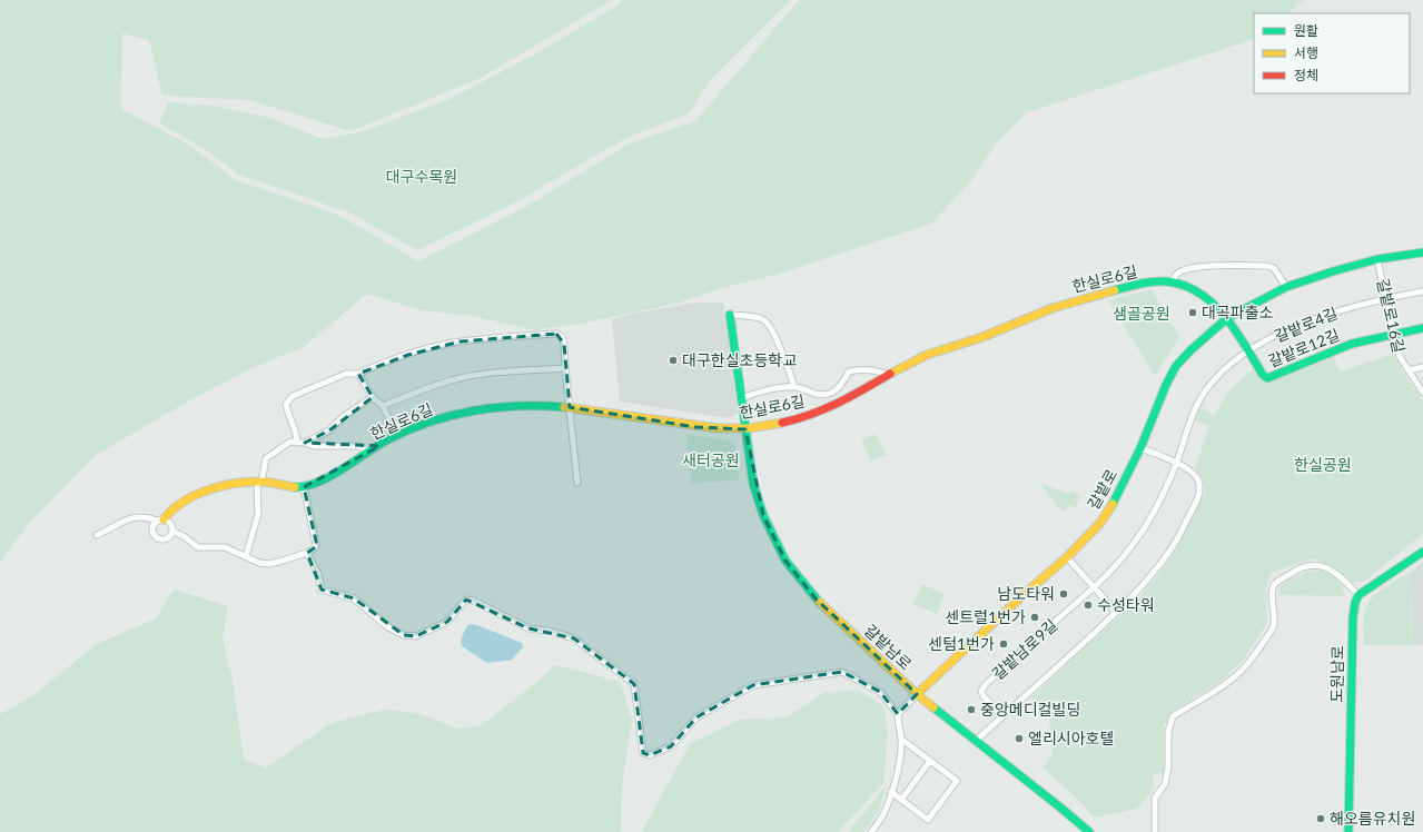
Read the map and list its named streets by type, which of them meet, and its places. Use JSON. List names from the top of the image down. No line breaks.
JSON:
{"streets":{"street":["한실로6길","갈밭로16길","갈밭로4길","갈밭로12길","갈밭로","갈밭남로","갈밭남로9길","도원남로"]},"crossings":[["한실로6길","갈밭로12길"],["한실로6길","갈밭로"],["한실로6길","갈밭남로"],["갈밭로16길","갈밭로4길"],["갈밭로16길","갈밭로12길"],["갈밭로16길","갈밭로"],["갈밭로4길","갈밭로12길"],["갈밭로4길","갈밭남로9길"],["갈밭로12길","갈밭로"],["갈밭로","갈밭남로"]],"parks":["대구수목원","샘골공원","새터공원","한실공원"],"places":["대곡파출소","대구한실초등학교","남도타워","수성타워","센트럴1번가","센텀1번가","중앙메디컬빌딩","엘리시아호텔","해오름유치원"],"legend":["원활","서행","정체"]}
